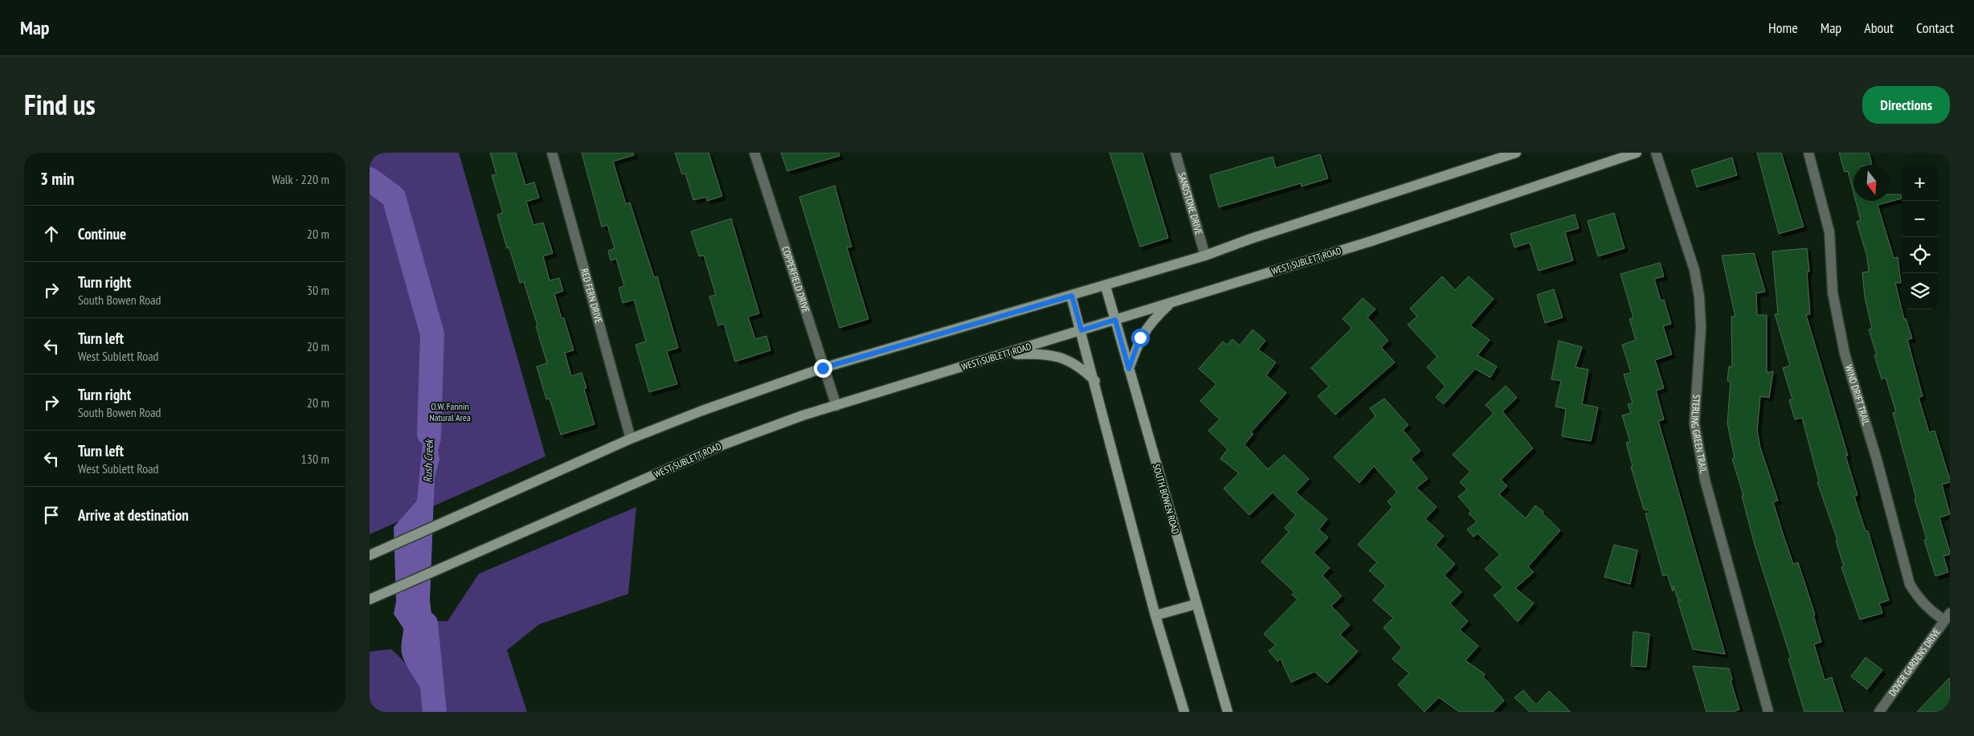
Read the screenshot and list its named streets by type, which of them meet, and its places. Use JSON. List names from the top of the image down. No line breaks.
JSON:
{"streets":{"main road":["WEST SUBLETT ROAD","SOUTH BOWEN ROAD"],"street":["SANDSTONE DRIVE","COPPERFIELD DRIVE","RED FERN DRIVE","WIND DRIFT TRAIL","STERLING GREEN TRAIL","DOVER GARDENS DRIVE"]},"crossings":[["WEST SUBLETT ROAD","COPPERFIELD DRIVE"],["WEST SUBLETT ROAD","SOUTH BOWEN ROAD"],["WIND DRIFT TRAIL","DOVER GARDENS DRIVE"]],"water":["Rush Creek"],"parks":["O.W. Fannin Natural Area"],"north":"bottom","page":{"header":"Map","nav":["Home","Map","About","Contact"],"title":"Find us","buttons":"Directions","heading":["3 min","Walk · 220 m"],"map_buttons":["+","−"],"list":[["Continue","20 m"],["Turn right","South Bowen Road","30 m"],["Turn left","West Sublett Road","20 m"],["Turn right","South Bowen Road","20 m"],["Turn left","West Sublett Road","130 m"],"Arrive at destination"]}}
